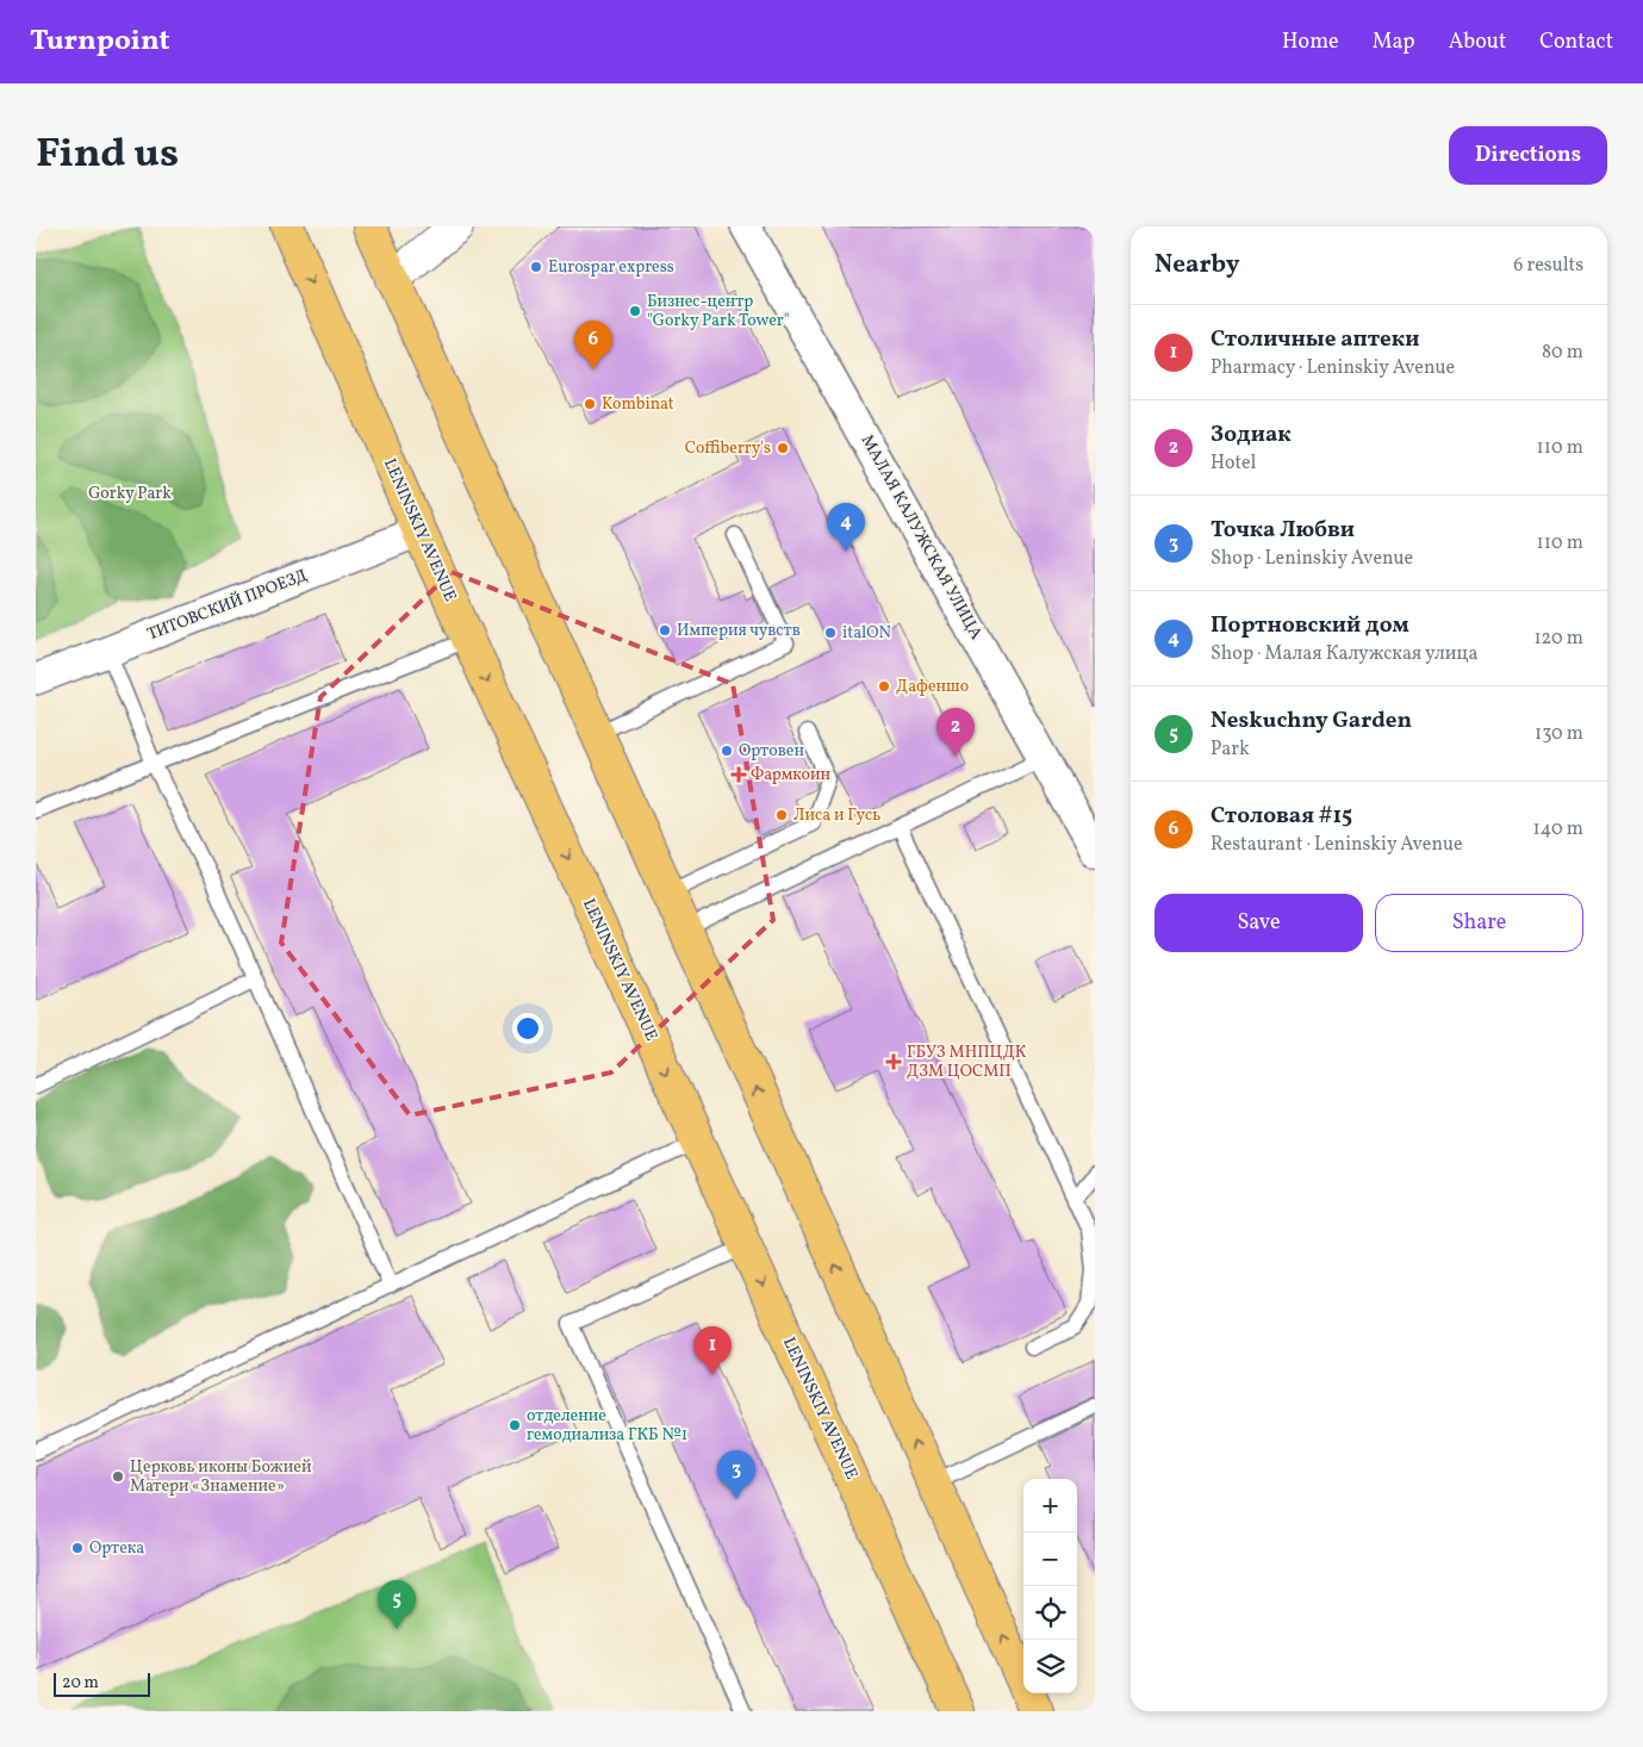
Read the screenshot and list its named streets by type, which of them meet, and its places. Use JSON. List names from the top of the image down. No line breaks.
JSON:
{"streets":{"main road":["LENINSKIY AVENUE"],"street":["МАЛАЯ КАЛУЖСКАЯ УЛИЦА","ТИТОВСКИЙ ПРОЕЗД"]},"crossings":[["LENINSKIY AVENUE","ТИТОВСКИЙ ПРОЕЗД"]],"parks":["Gorky Park"],"places":{"other":["Eurospar express","Бизнес-центр \"Gorky Park Tower\"","Kombinat","Coffiberry's","Империя чувств","italON","Дафеншо","Ортовен","Лиса и Гусь","отделение гемодиализа ГКБ №1","Церковь иконы Божией Матери «Знамение»","Ортека"],"health":["Фармкоин","ГБУЗ МНПЦДК ДЗМ ЦОСМП"]},"scale_bar":"20 m","page":{"header":"Turnpoint","nav":["Home","Map","About","Contact"],"title":"Find us","buttons":["Directions",["Save","Share"]],"heading":["Nearby","6 results"],"list":[{"mark":"1","name":"Столичные аптеки","note":"Pharmacy · Leninskiy Avenue","value":"80 m"},{"mark":"2","name":"Зодиак","note":"Hotel","value":"110 m"},{"mark":"3","name":"Точка Любви","note":"Shop · Leninskiy Avenue","value":"110 m"},{"mark":"4","name":"Портновский дом","note":"Shop · Малая Калужская улица","value":"120 m"},{"mark":"5","name":"Neskuchny Garden","note":"Park","value":"130 m"},{"mark":"6","name":"Столовая #15","note":"Restaurant · Leninskiy Avenue","value":"140 m"}],"pins":["6","4","2","1","3","5"],"map_buttons":["+","−"],"scale":"20 m"}}
